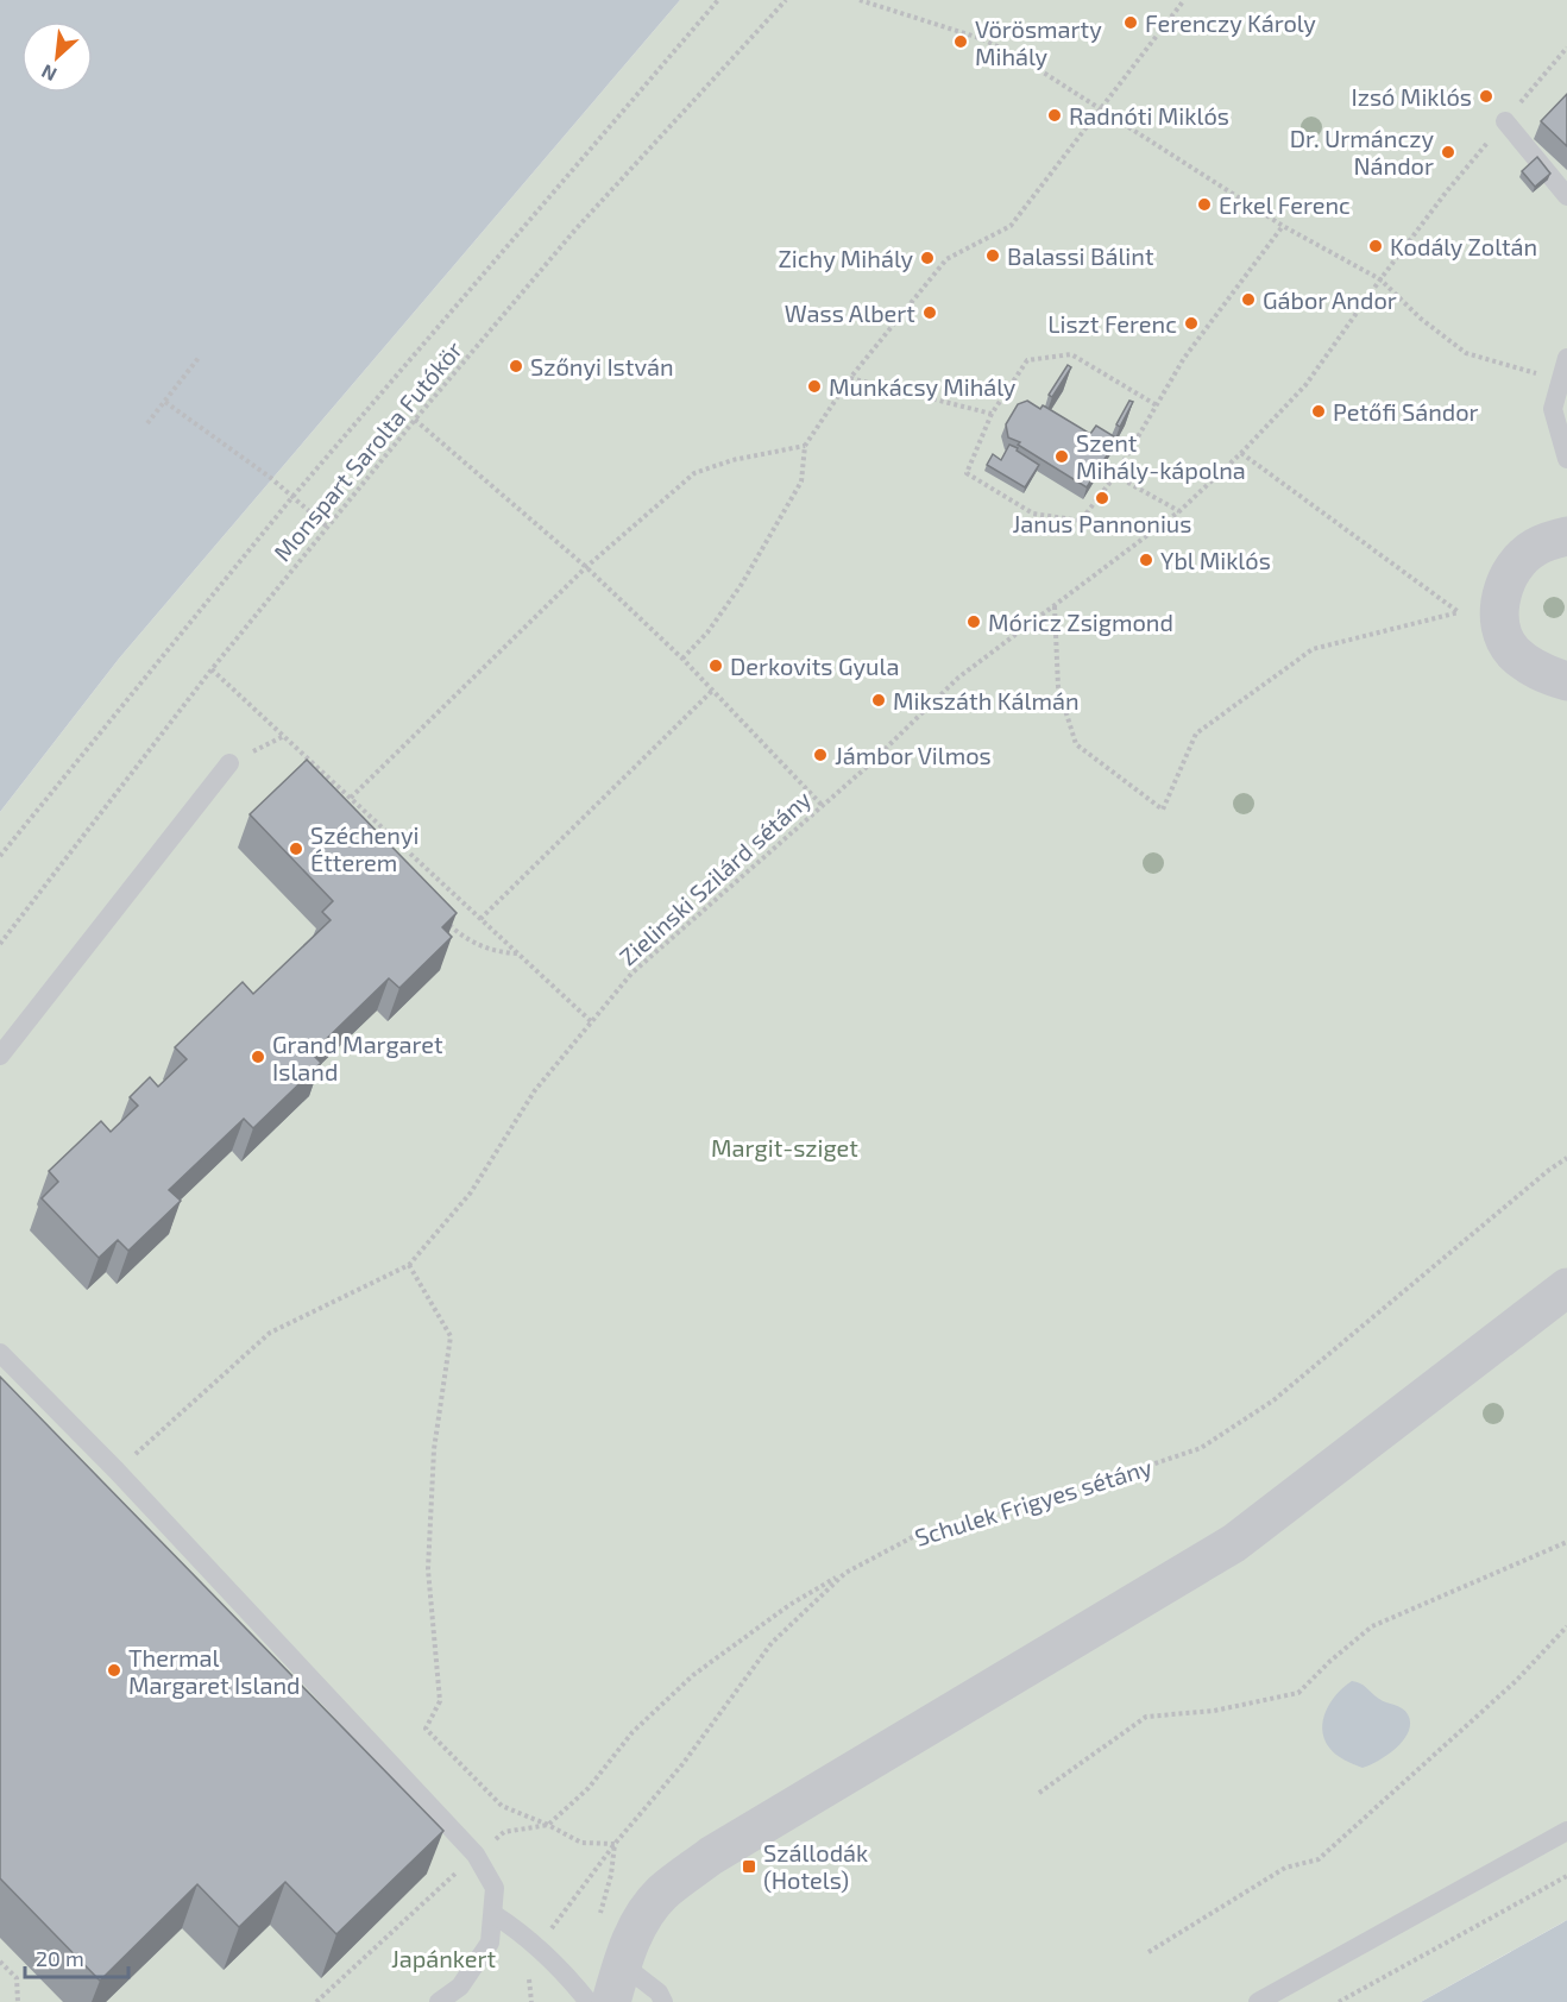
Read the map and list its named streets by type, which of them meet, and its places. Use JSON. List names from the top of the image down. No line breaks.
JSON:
{"streets":{"path":["Monspart Sarolta Futókör","Zielinski Szilárd sétány","Schulek Frigyes sétány"]},"parks":["Margit-sziget","Japánkert"],"places":{"other":["Ferenczy Károly","Vörösmarty Mihály","Izsó Miklós","Radnóti Miklós","Dr. Urmánczy Nándor","Erkel Ferenc","Kodály Zoltán","Balassi Bálint","Zichy Mihály","Gábor Andor","Wass Albert","Liszt Ferenc","Szőnyi István","Munkácsy Mihály","Petőfi Sándor","Szent Mihály-kápolna","Janus Pannonius","Ybl Miklós","Móricz Zsigmond","Derkovits Gyula","Mikszáth Kálmán","Jámbor Vilmos","Széchenyi Étterem","Grand Margaret Island","Thermal Margaret Island"],"transit":["Szállodák (Hotels)"]},"scale_bar":"20 m","north":"bottom left"}
